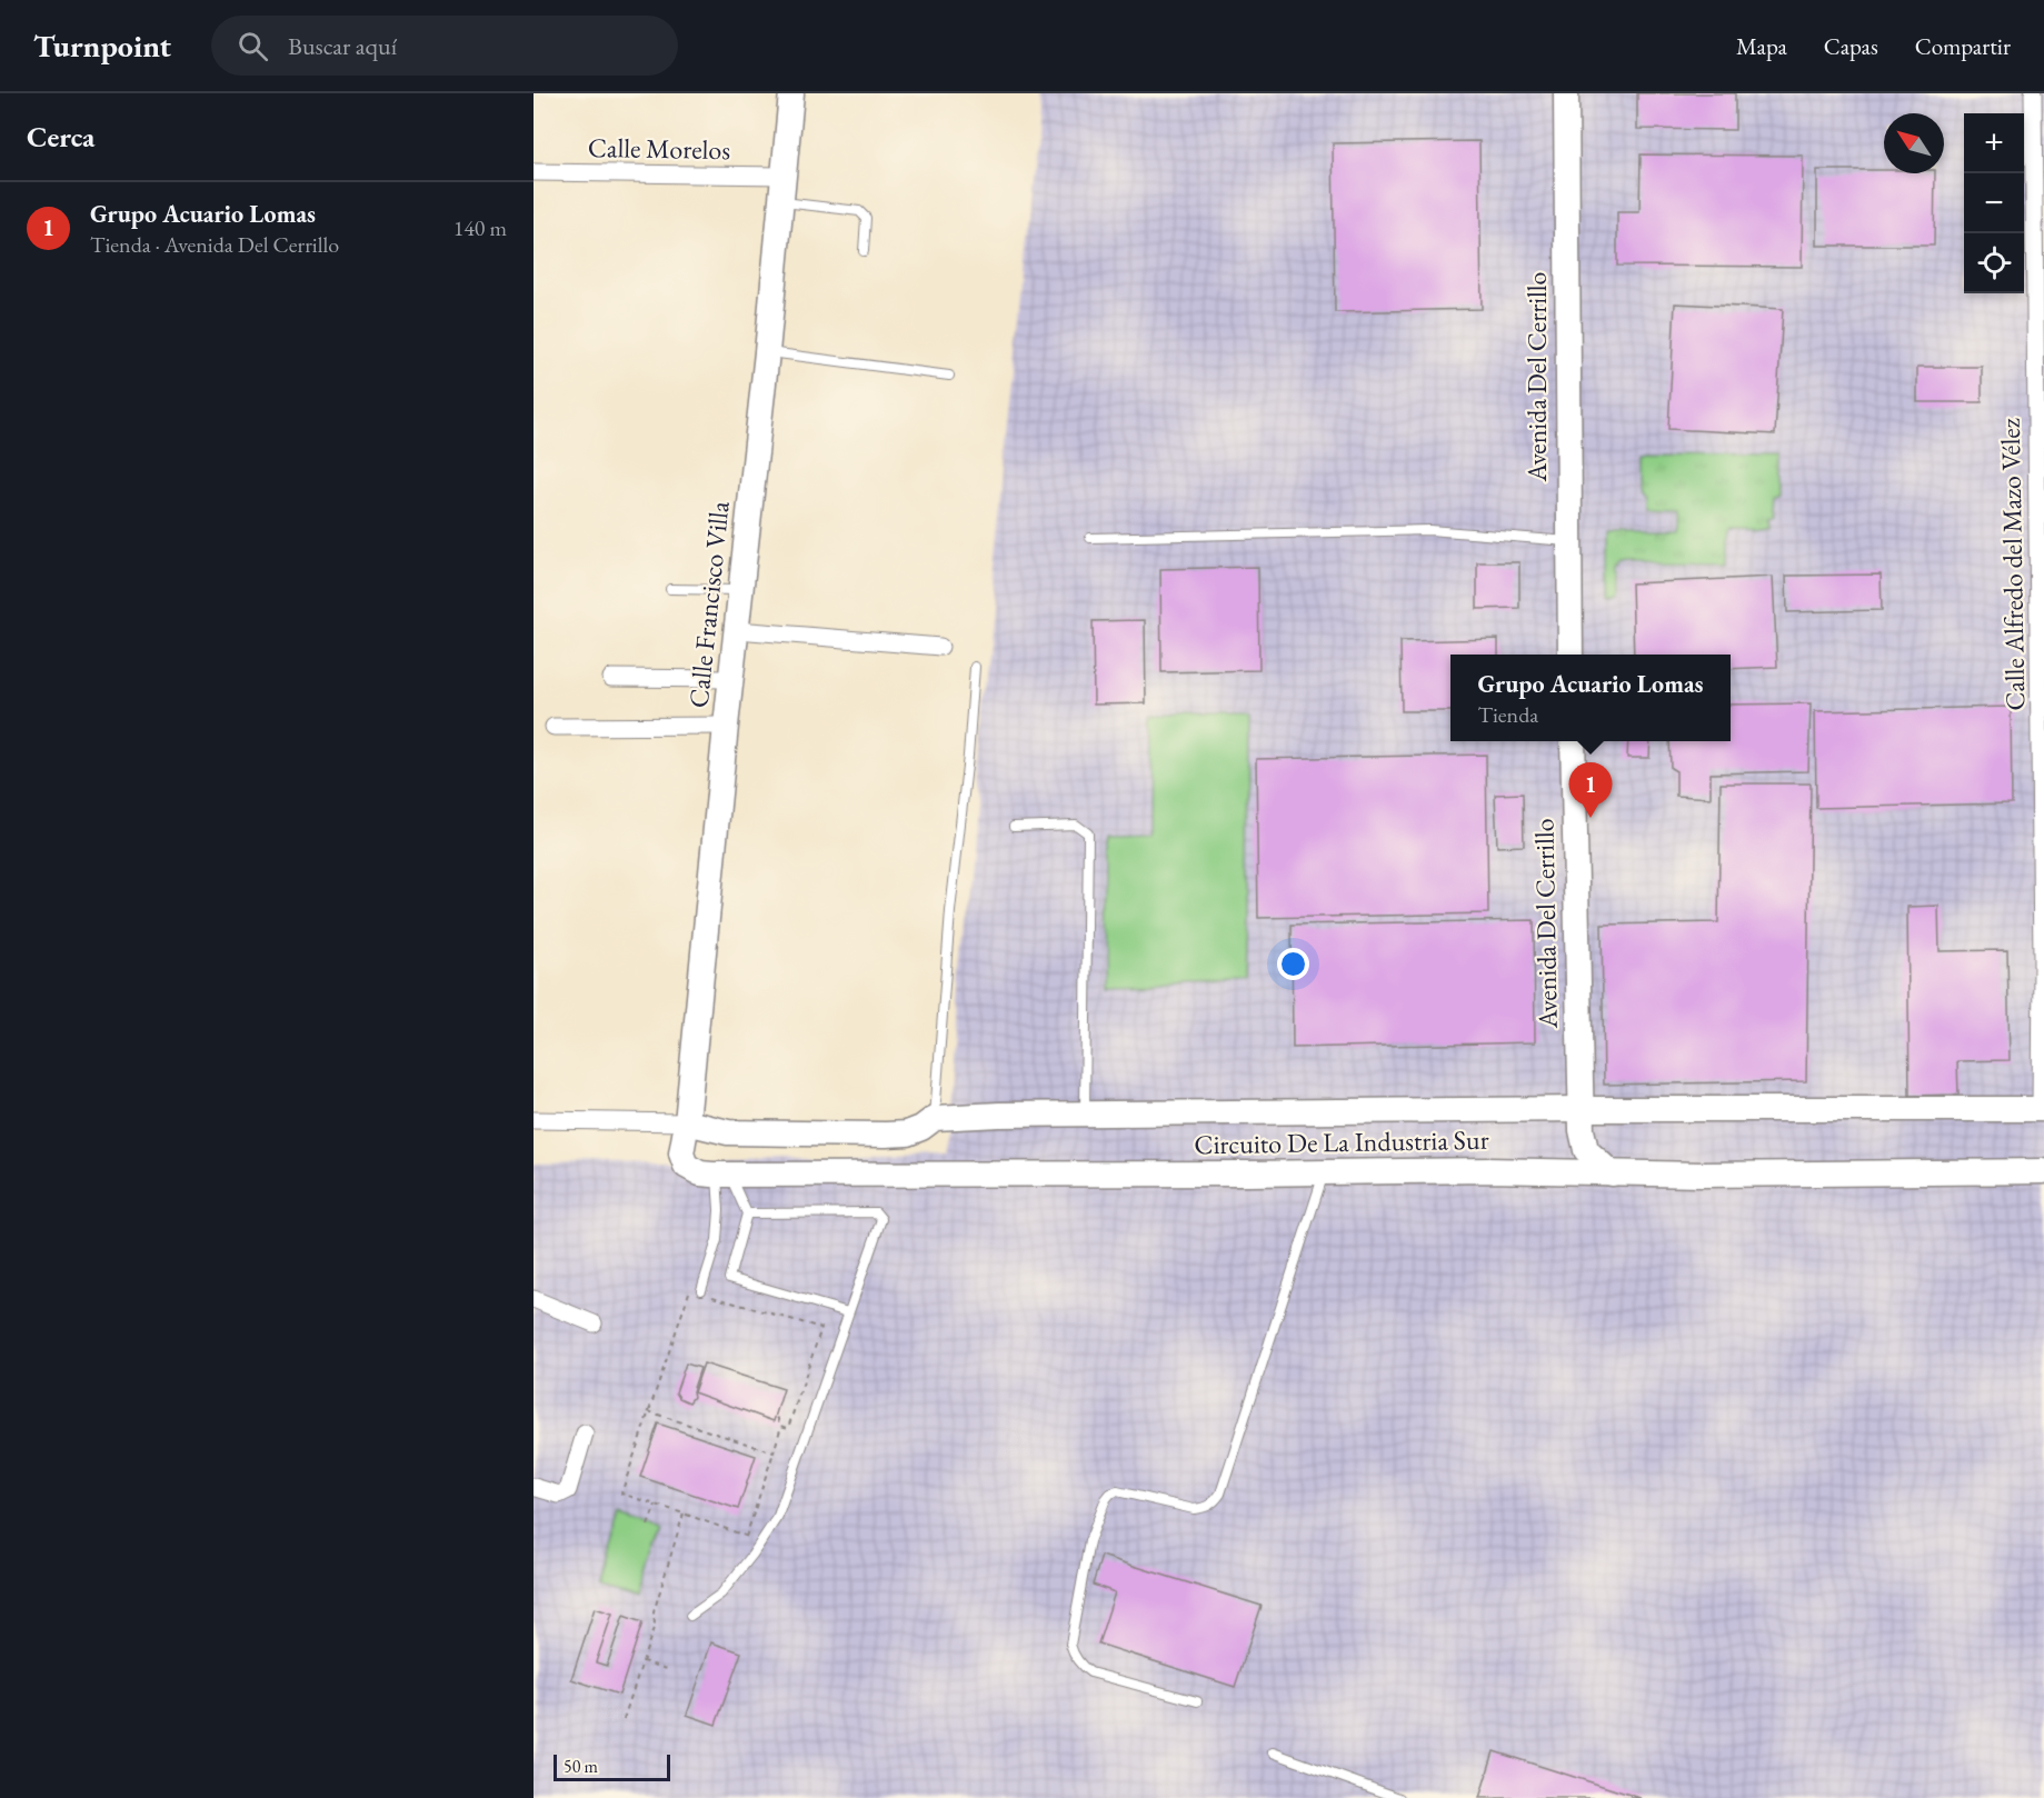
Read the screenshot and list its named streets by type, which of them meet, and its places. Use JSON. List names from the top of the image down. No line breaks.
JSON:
{"streets":{"main road":["Avenida Del Cerrillo","Calle Francisco Villa","Circuito De La Industria Sur"],"street":["Calle Morelos","Calle Alfredo del Mazo Vélez"]},"crossings":[["Calle Morelos","Calle Francisco Villa"],["Avenida Del Cerrillo","Circuito De La Industria Sur"],["Calle Alfredo del Mazo Vélez","Circuito De La Industria Sur"],["Calle Francisco Villa","Circuito De La Industria Sur"]],"scale_bar":"50 m","north":"top left","page":{"header":"Turnpoint","search":"Buscar aquí","nav":["Mapa","Capas","Compartir"],"heading":"Cerca","map_buttons":["+","−"],"list":[{"mark":"1","name":"Grupo Acuario Lomas","note":"Tienda · Avenida Del Cerrillo","value":"140 m"}],"popup":["Grupo Acuario Lomas","Tienda"],"pins":"1","scale":"50 m"}}
